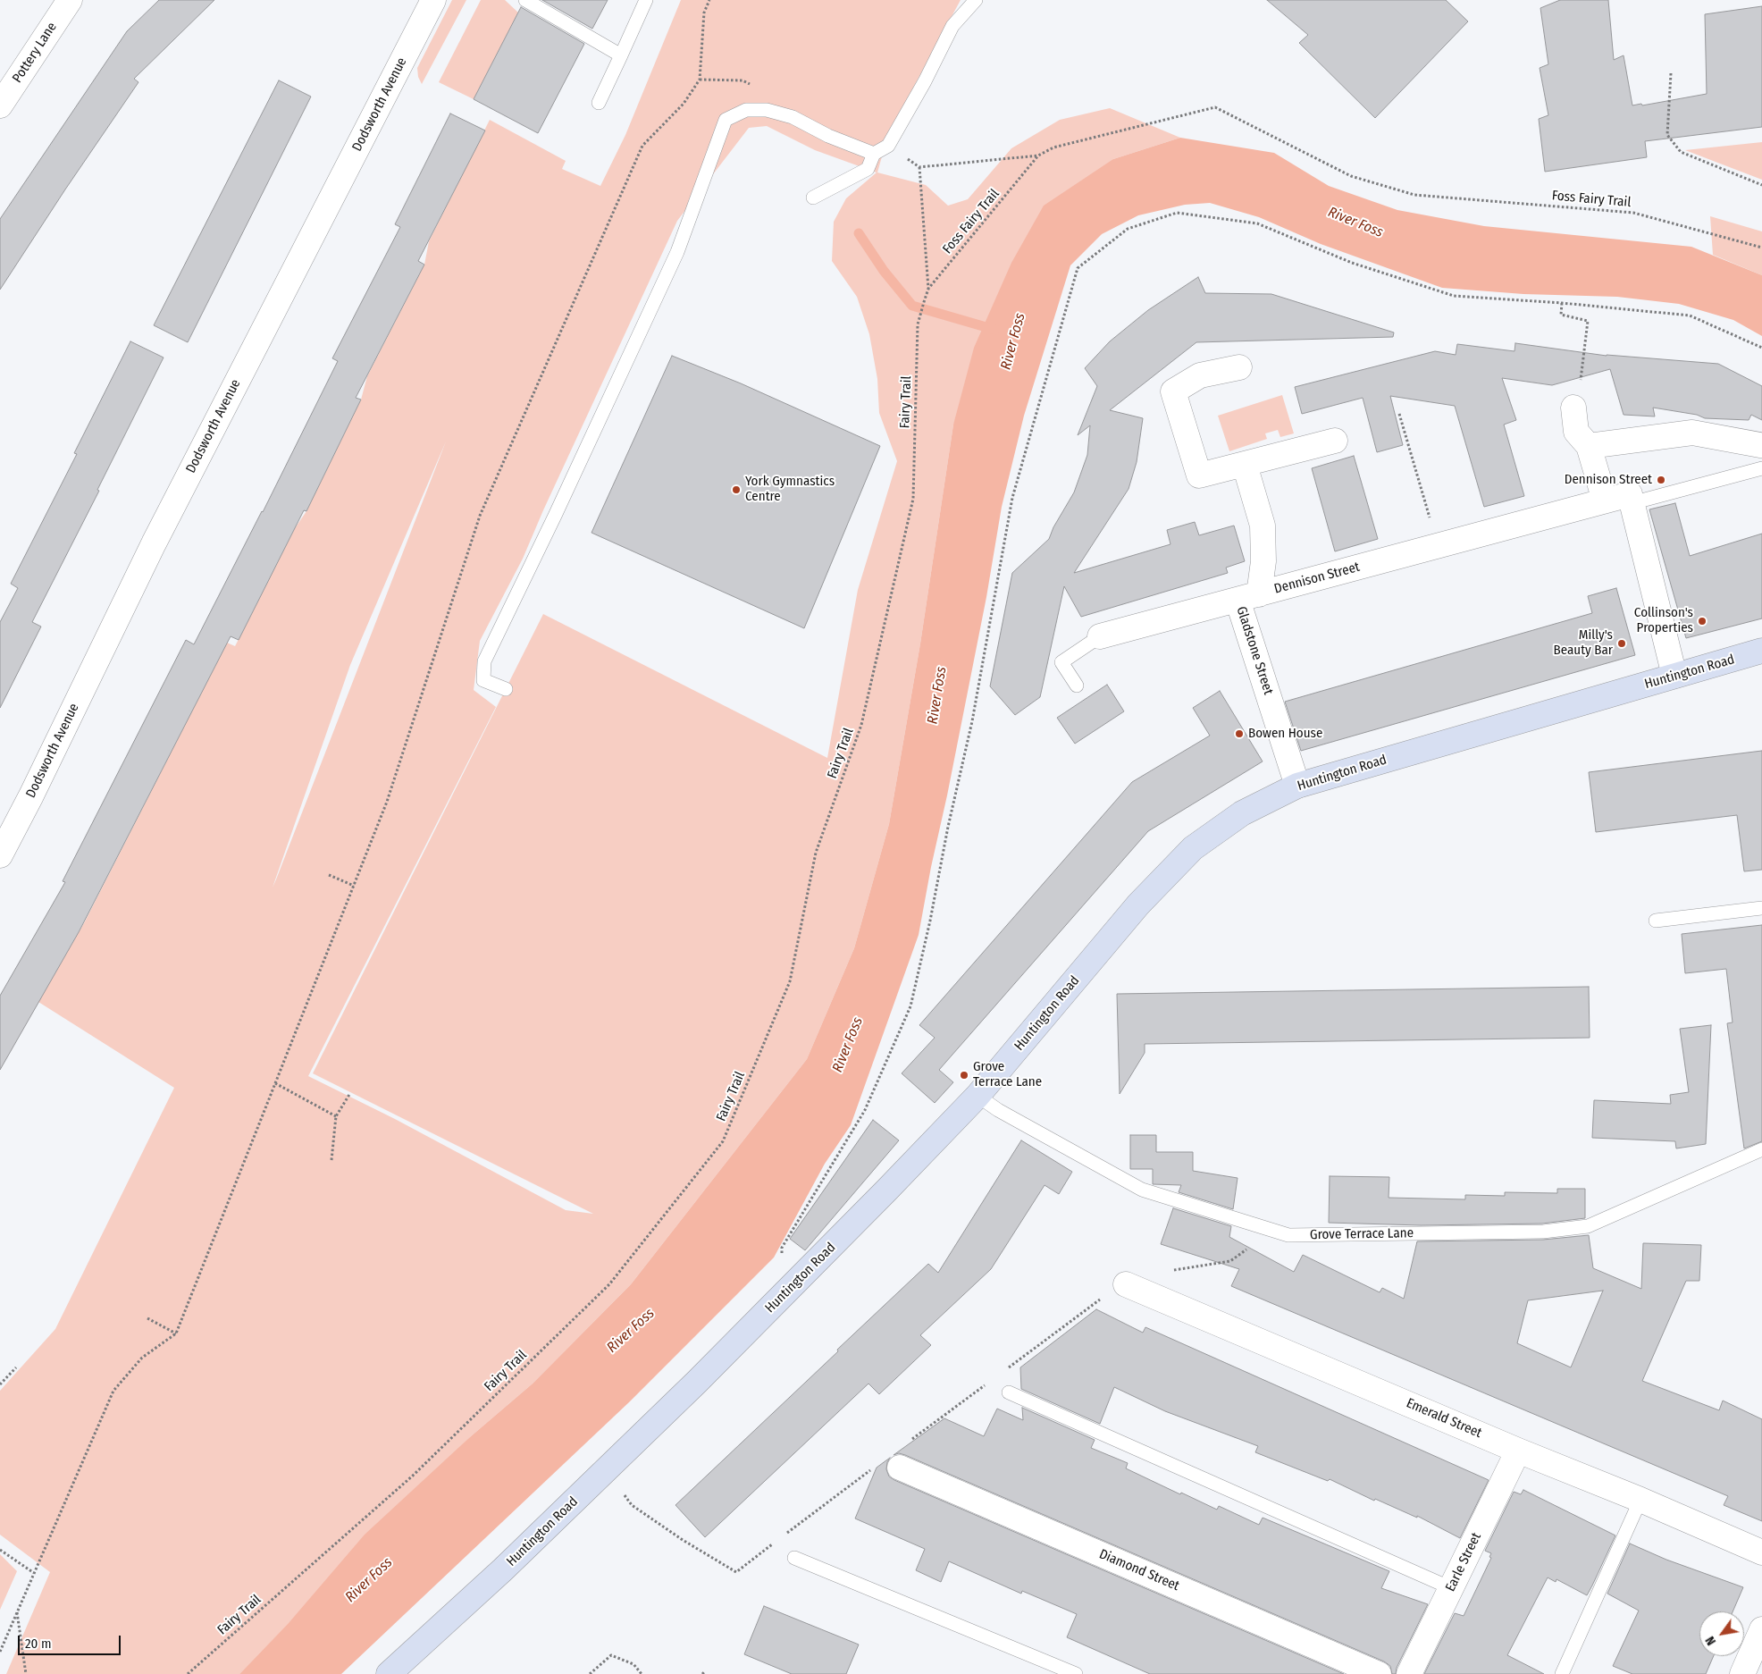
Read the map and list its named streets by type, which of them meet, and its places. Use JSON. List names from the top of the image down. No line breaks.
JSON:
{"streets":{"street":["Pottery Lane","Dodsworth Avenue","Dennison Street","Gladstone Street","Huntington Road","Emerald Street","Earle Street","Diamond Street"],"lane":["Grove Terrace Lane"],"path":["Foss Fairy Trail","Fairy Trail"]},"crossings":[["Foss Fairy Trail","Fairy Trail"],["Dennison Street","Gladstone Street"],["Gladstone Street","Huntington Road"],["Huntington Road","Grove Terrace Lane"],["Emerald Street","Earle Street"]],"water":["River Foss"],"places":["Dennison Street","York Gymnastics Centre","Collinson's Properties","Milly's Beauty Bar","Bowen House","Grove Terrace Lane"],"scale_bar":"20 m","north":"bottom left"}
